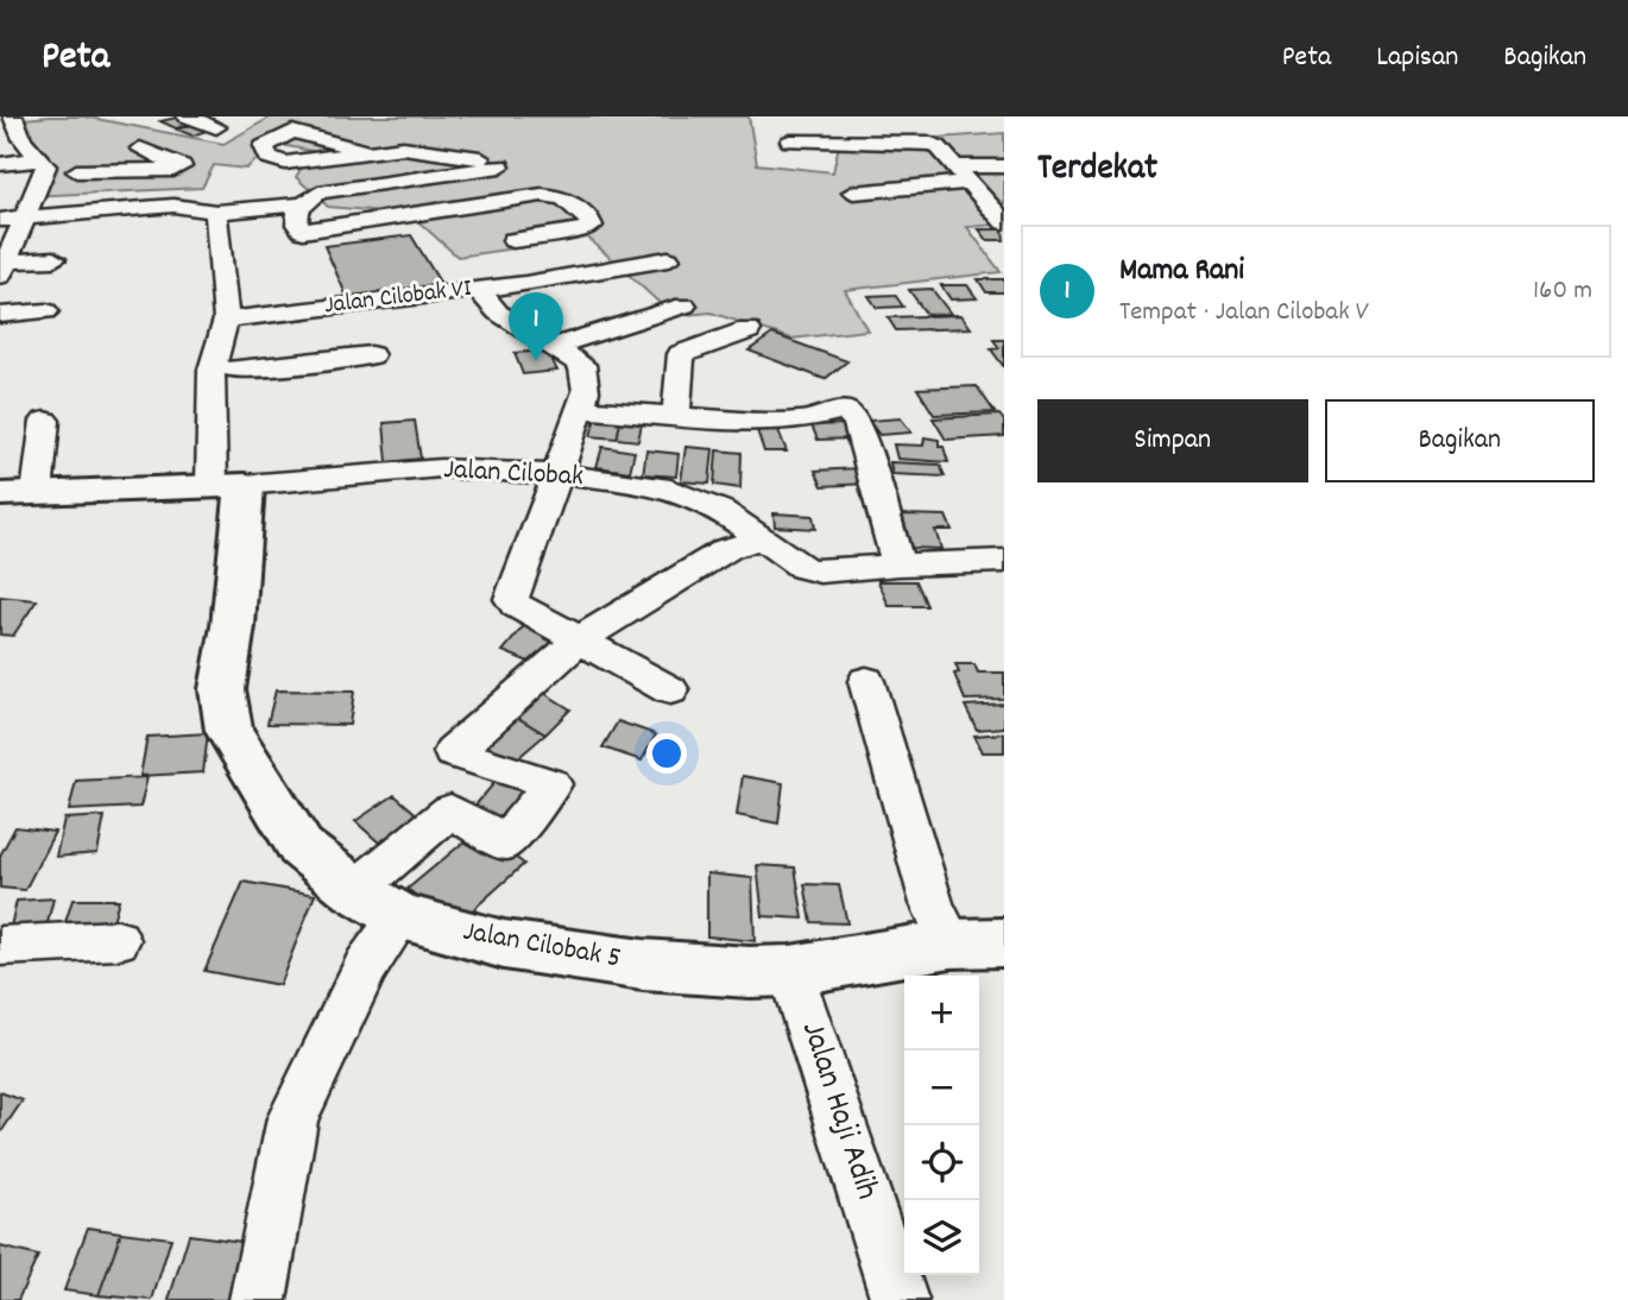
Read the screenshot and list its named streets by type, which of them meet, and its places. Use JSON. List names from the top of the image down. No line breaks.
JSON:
{"streets":{"street":["Jalan Cilobak VI","Jalan Cilobak","Jalan Cilobak 5","Jalan Haji Adih"]},"crossings":[["Jalan Cilobak","Jalan Cilobak 5"],["Jalan Cilobak 5","Jalan Haji Adih"]],"page":{"header":"Peta","nav":["Peta","Lapisan","Bagikan"],"heading":"Terdekat","list":[{"mark":"1","name":"Mama Rani","note":"Tempat · Jalan Cilobak V","value":"160 m"}],"pins":"1","buttons":["Simpan","Bagikan"],"map_buttons":["+","−"]}}
